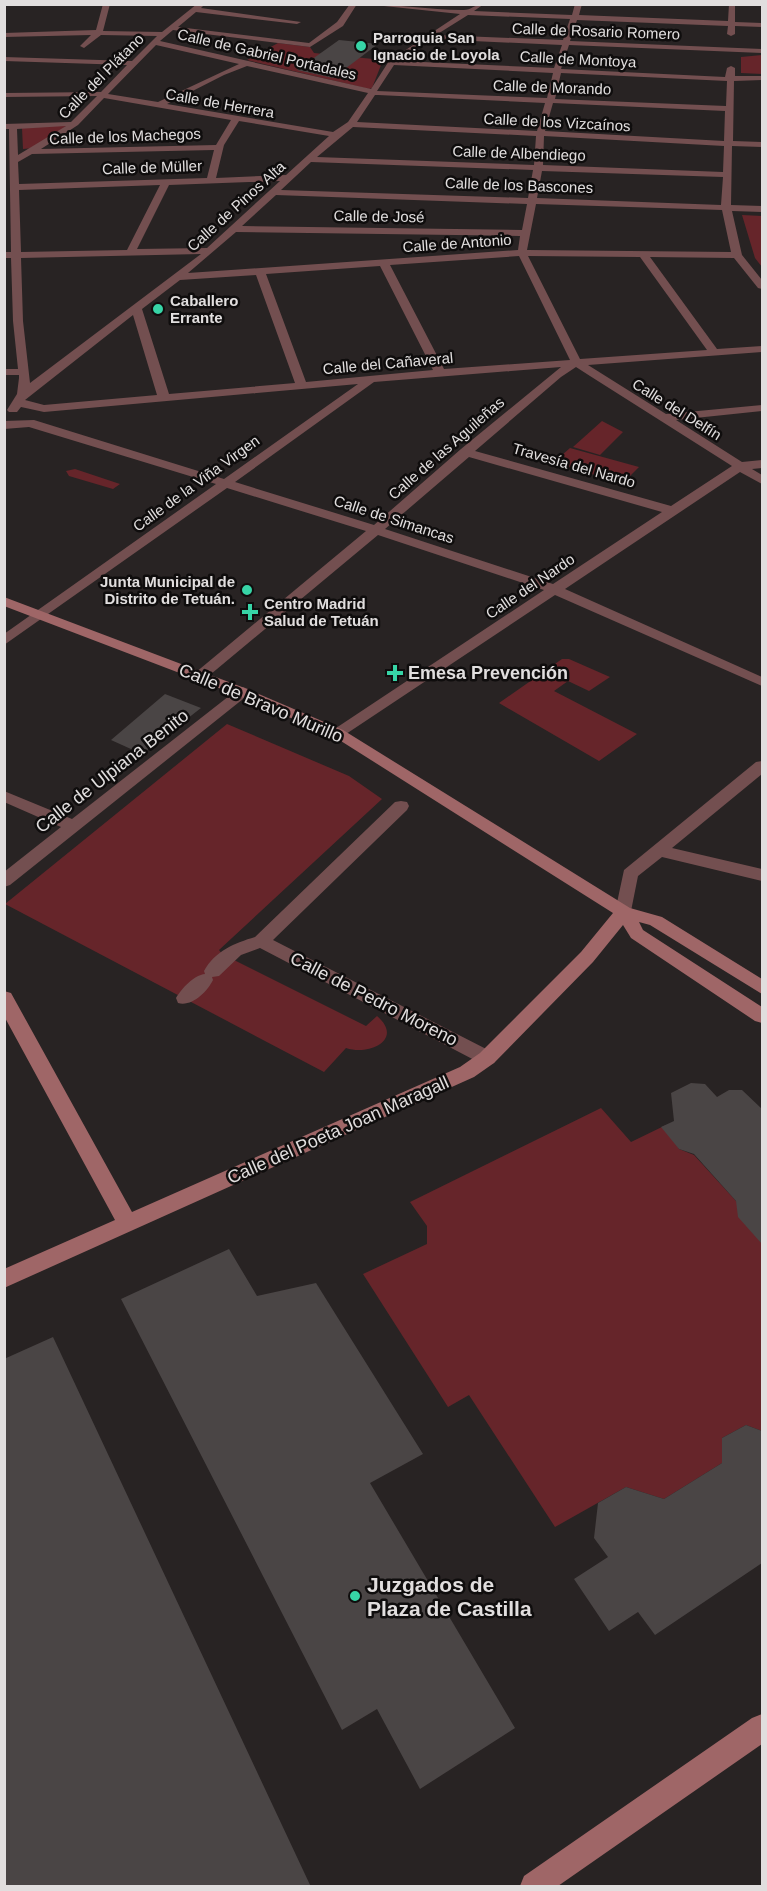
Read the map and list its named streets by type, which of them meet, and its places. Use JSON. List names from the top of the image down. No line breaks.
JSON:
{"streets":{"main road":["Calle de Bravo Murillo","Calle del Poeta Joan Maragall"],"street":["Calle de Rosario Romero","Calle de Gabriel Portadales","Calle de Montoya","Calle del Plátano","Calle de Morando","Calle de Herrera","Calle de los Vizcaínos","Calle de los Machegos","Calle de Albendiego","Calle de Müller","Calle de los Bascones","Calle de Pinos Alta","Calle de José","Calle de Antonio","Calle del Cañaveral","Calle del Delfín","Calle de las Aguileñas","Travesía del Nardo","Calle de la Viña Virgen","Calle de Simancas","Calle del Nardo","Calle de Ulpiana Benito","Calle de Pedro Moreno"]},"crossings":[["Calle de Rosario Romero","Calle de Pinos Alta"],["Calle de Gabriel Portadales","Calle del Plátano"],["Calle de Gabriel Portadales","Calle de Morando"],["Calle de Gabriel Portadales","Calle de Pinos Alta"],["Calle de Montoya","Calle de Pinos Alta"],["Calle del Plátano","Calle de Herrera"],["Calle del Plátano","Calle de los Machegos"],["Calle de Morando","Calle de Pinos Alta"],["Calle de Herrera","Calle de Pinos Alta"],["Calle de los Vizcaínos","Calle de Pinos Alta"],["Calle de Albendiego","Calle de Pinos Alta"],["Calle de Müller","Calle de Pinos Alta"],["Calle de los Bascones","Calle de Pinos Alta"],["Calle de Pinos Alta","Calle de José"],["Calle de Pinos Alta","Calle de Antonio"],["Calle de Pinos Alta","Calle del Cañaveral"],["Calle de Pinos Alta","Calle de Simancas"],["Calle del Cañaveral","Calle del Delfín"],["Calle del Cañaveral","Calle de las Aguileñas"],["Calle del Cañaveral","Calle de la Viña Virgen"],["Calle del Delfín","Calle de las Aguileñas"],["Calle del Delfín","Calle del Nardo"],["Calle de las Aguileñas","Travesía del Nardo"],["Calle de las Aguileñas","Calle de Simancas"],["Calle de las Aguileñas","Calle de Bravo Murillo"],["Travesía del Nardo","Calle del Nardo"],["Calle de la Viña Virgen","Calle de Simancas"],["Calle de la Viña Virgen","Calle de Bravo Murillo"],["Calle de Simancas","Calle del Nardo"],["Calle del Nardo","Calle de Bravo Murillo"],["Calle de Bravo Murillo","Calle de Ulpiana Benito"],["Calle de Bravo Murillo","Calle del Poeta Joan Maragall"],["Calle de Pedro Moreno","Calle del Poeta Joan Maragall"]],"places":{"other":["Parroquia San Ignacio de Loyola","Caballero Errante","Junta Municipal de Distrito de Tetuán.","Juzgados de Plaza de Castilla"],"health":["Centro Madrid Salud de Tetuán","Emesa Prevención"]}}
